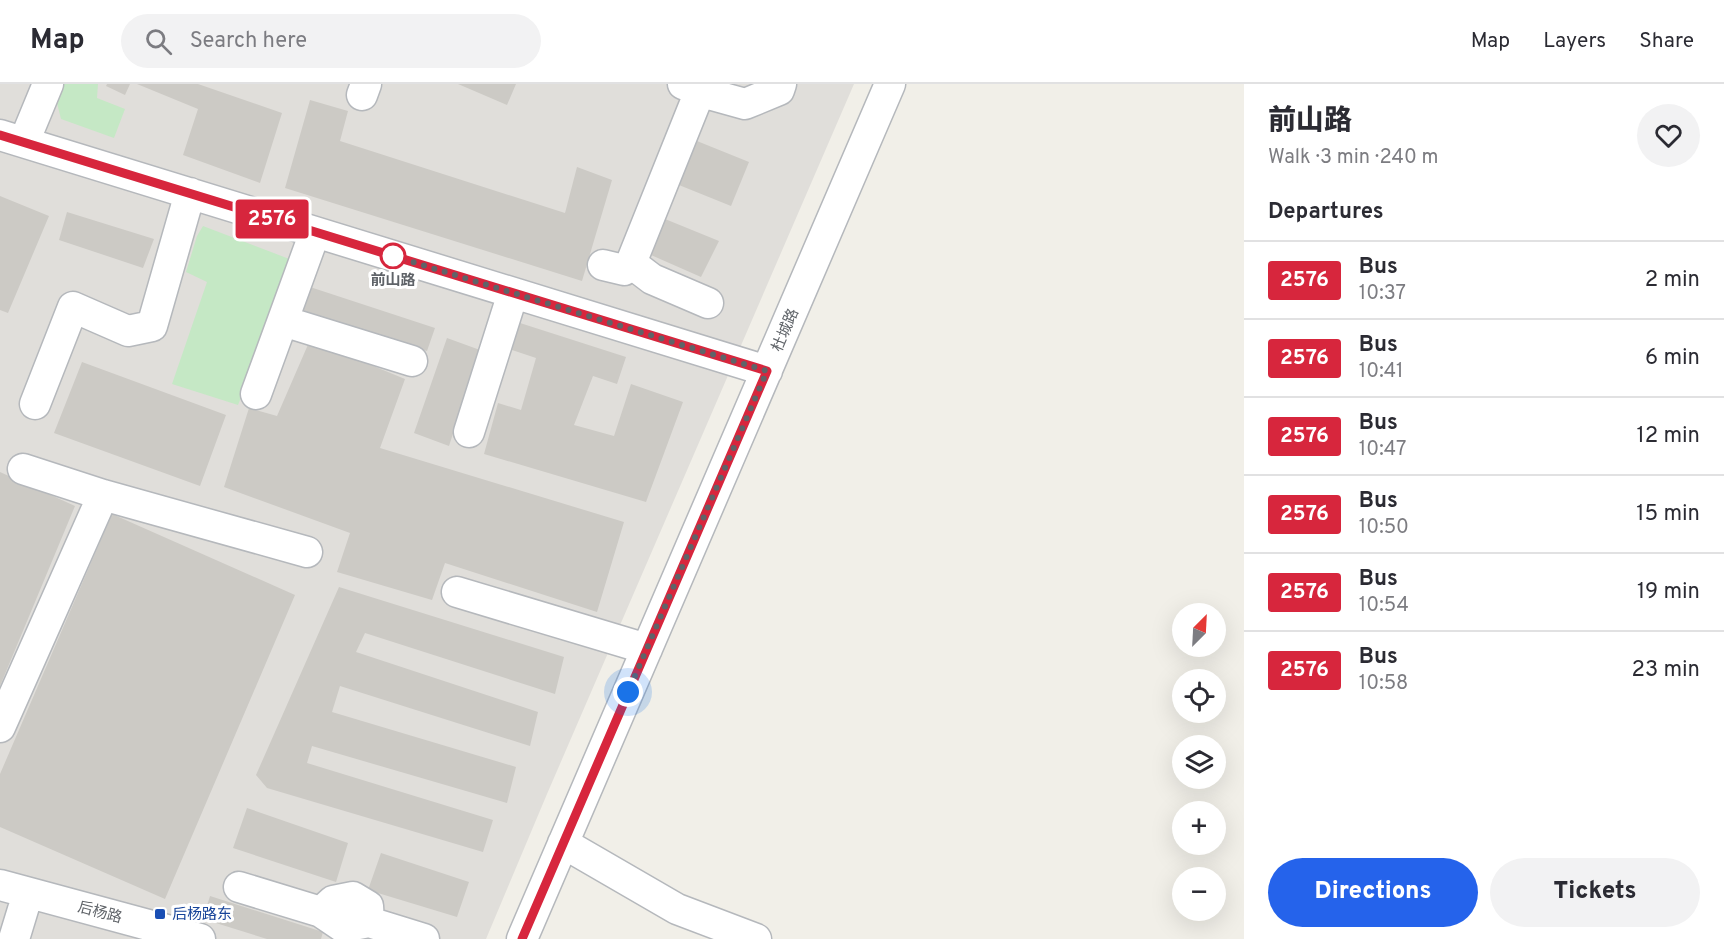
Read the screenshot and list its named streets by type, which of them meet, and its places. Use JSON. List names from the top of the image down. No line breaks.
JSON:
{"streets":{"street":["杜城路","后杨路"]},"places":{"other":["前山路"],"transit":["后杨路东"]},"lines":["bus line 2576"],"north":"top right","page":{"header":"Map","search":"Search here","nav":["Map","Layers","Share"],"on_map":"2576","heading":[["前山路","Walk · 3 min · 240 m"],"Departures"],"list":[{"mark":"2576","name":"Bus","note":"10:37","value":"2 min"},{"mark":"2576","name":"Bus","note":"10:41","value":"6 min"},{"mark":"2576","name":"Bus","note":"10:47","value":"12 min"},{"mark":"2576","name":"Bus","note":"10:50","value":"15 min"},{"mark":"2576","name":"Bus","note":"10:54","value":"19 min"},{"mark":"2576","name":"Bus","note":"10:58","value":"23 min"}],"map_buttons":["+","−"],"buttons":["Directions","Tickets"]}}
